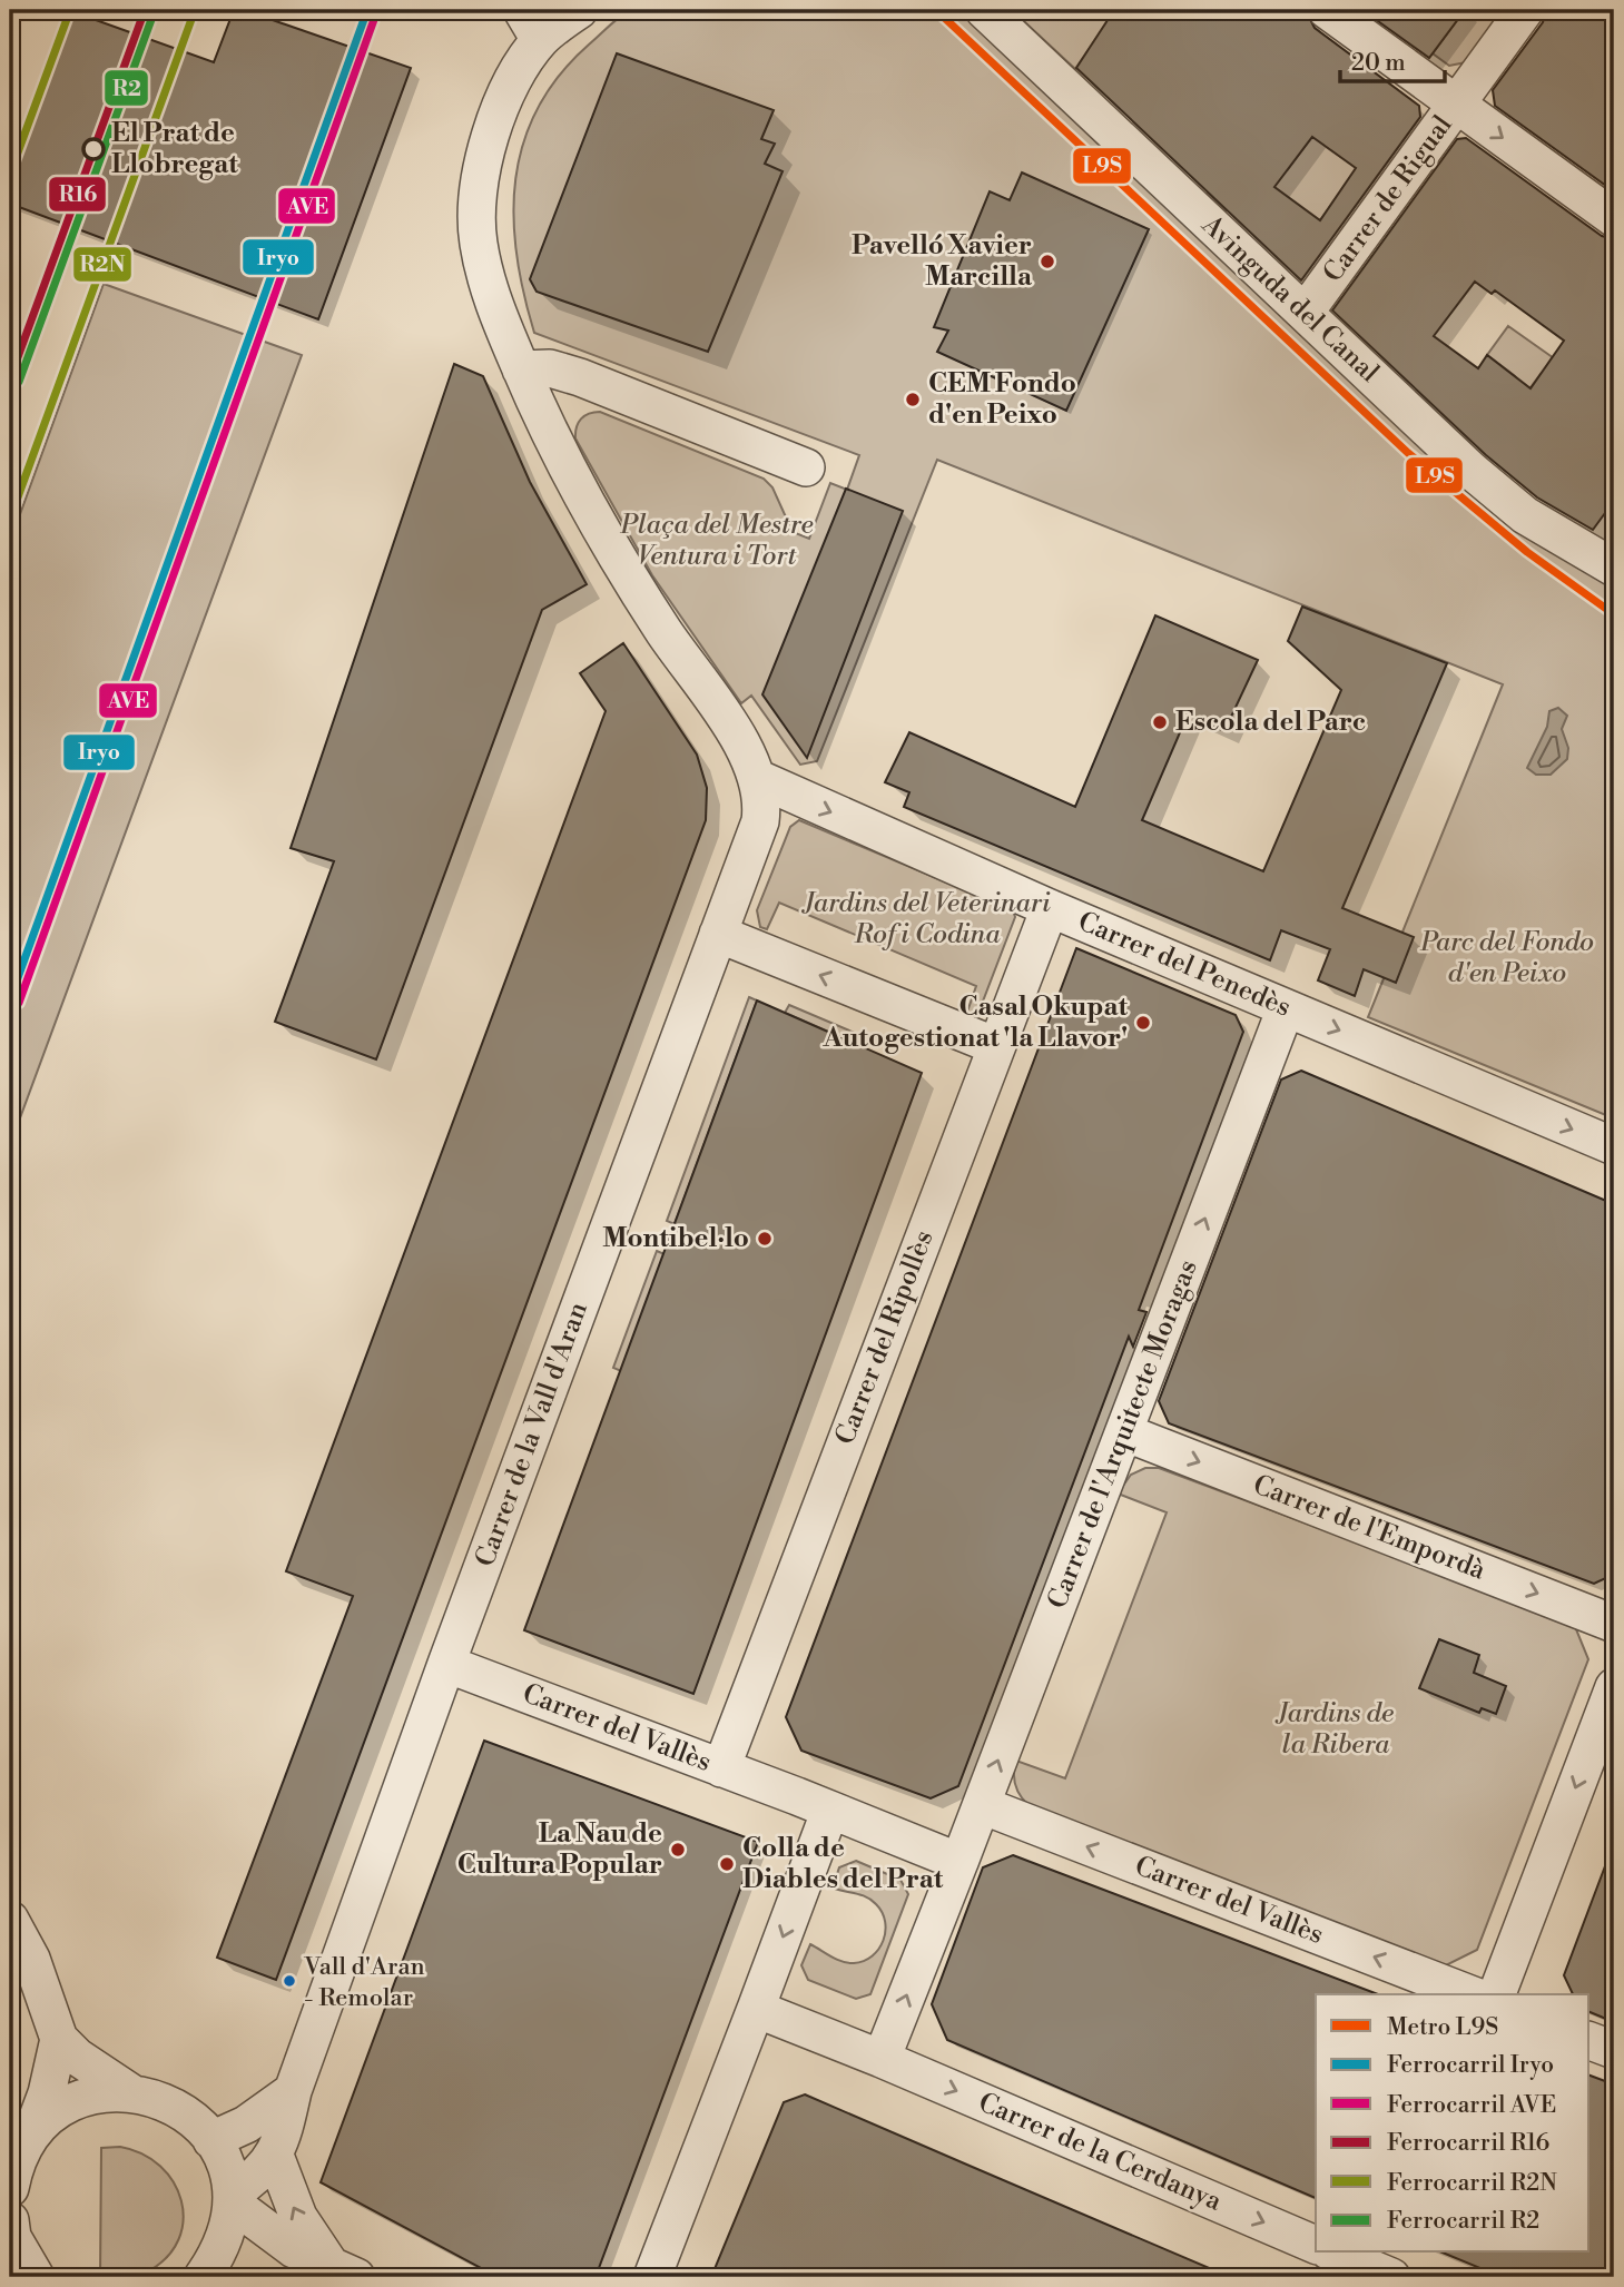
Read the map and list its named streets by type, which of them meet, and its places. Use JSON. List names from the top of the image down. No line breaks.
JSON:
{"streets":{"street":["Carrer de Rigual","Avinguda del Canal","Carrer del Penedès","Carrer del Ripollès","Carrer de la Vall d'Aran","Carrer de l'Arquitecte Moragas","Carrer de l'Empordà","Carrer del Vallès","Carrer de la Cerdanya"]},"crossings":[["Carrer de Rigual","Avinguda del Canal"],["Carrer del Penedès","Carrer del Ripollès"],["Carrer del Penedès","Carrer de la Vall d'Aran"],["Carrer del Penedès","Carrer de l'Arquitecte Moragas"],["Carrer del Ripollès","Carrer del Vallès"],["Carrer de la Vall d'Aran","Carrer del Vallès"],["Carrer de l'Arquitecte Moragas","Carrer de l'Empordà"],["Carrer de l'Arquitecte Moragas","Carrer del Vallès"],["Carrer de l'Arquitecte Moragas","Carrer de la Cerdanya"]],"one_way":["Carrer de l'Arquitecte Moragas","Carrer de l'Empordà","Carrer del Vallès","Carrer de la Cerdanya"],"parks":["Plaça del Mestre Ventura i Tort","Jardins del Veterinari Rof i Codina","Parc del Fondo d'en Peixo","Jardins de la Ribera"],"places":["El Prat de Llobregat","Pavelló Xavier Marcilla","CEM Fondo d'en Peixo","Escola del Parc","Casal Okupat Autogestionat 'la Llavor'","Montibel·lo","La Nau de Cultura Popular","Colla de Diables del Prat","Vall d'Aran - Remolar"],"lines":["metro line L9S","rail line Iryo","rail line R16","rail line R2N","rail line AVE","rail line R2"],"legend":["Metro L9S","Ferrocarril Iryo","Ferrocarril AVE","Ferrocarril R16","Ferrocarril R2N","Ferrocarril R2"],"scale_bar":"20 m"}
